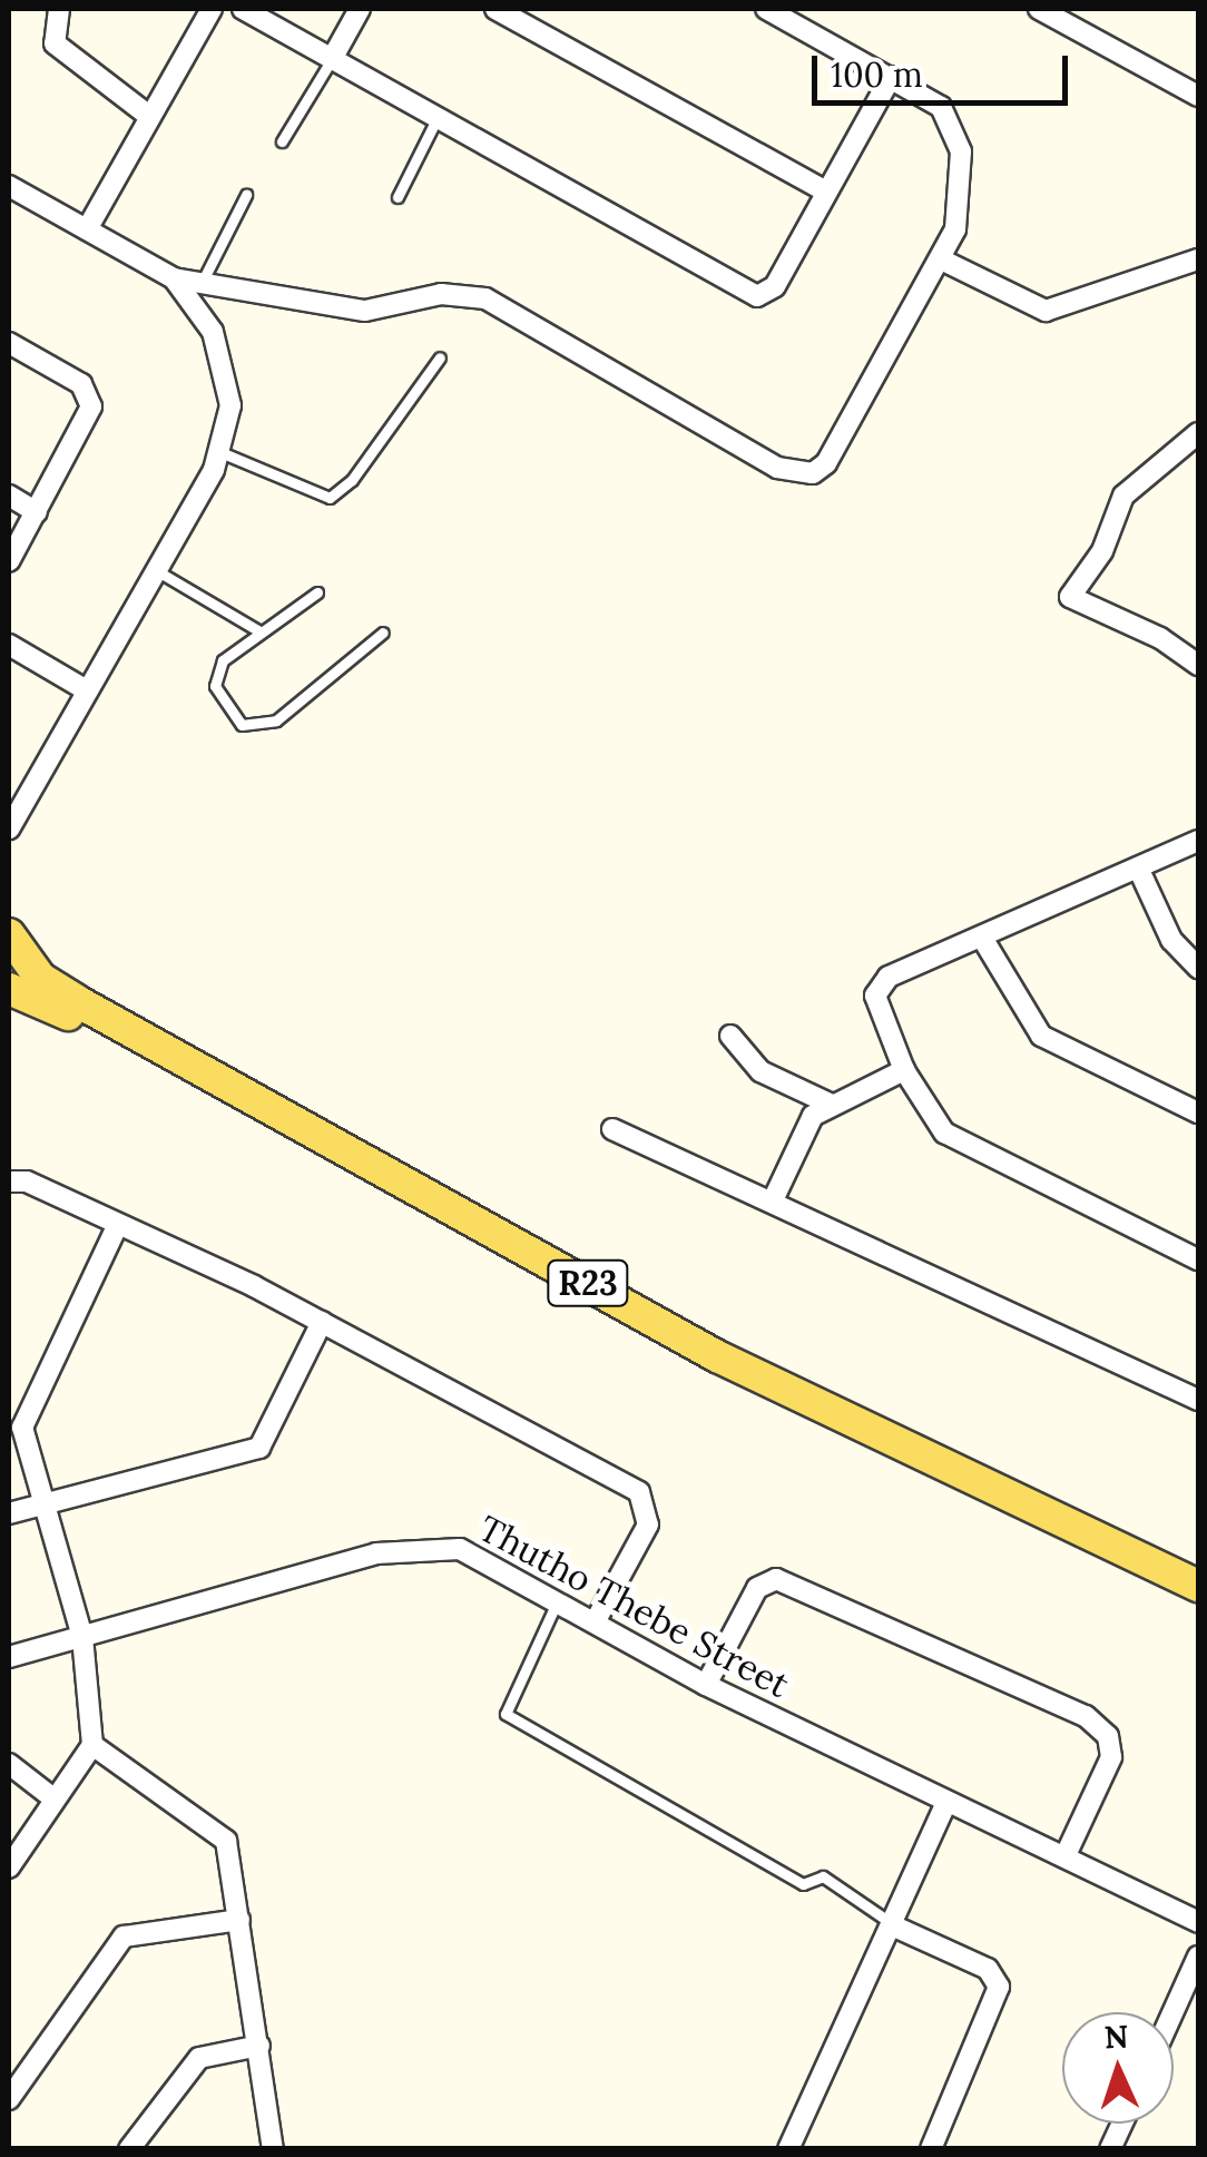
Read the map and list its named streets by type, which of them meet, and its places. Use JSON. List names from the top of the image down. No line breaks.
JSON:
{"streets":{"main road":["R23"],"street":["Thutho Thebe Street"]},"scale_bar":"100 m","north":"top"}
